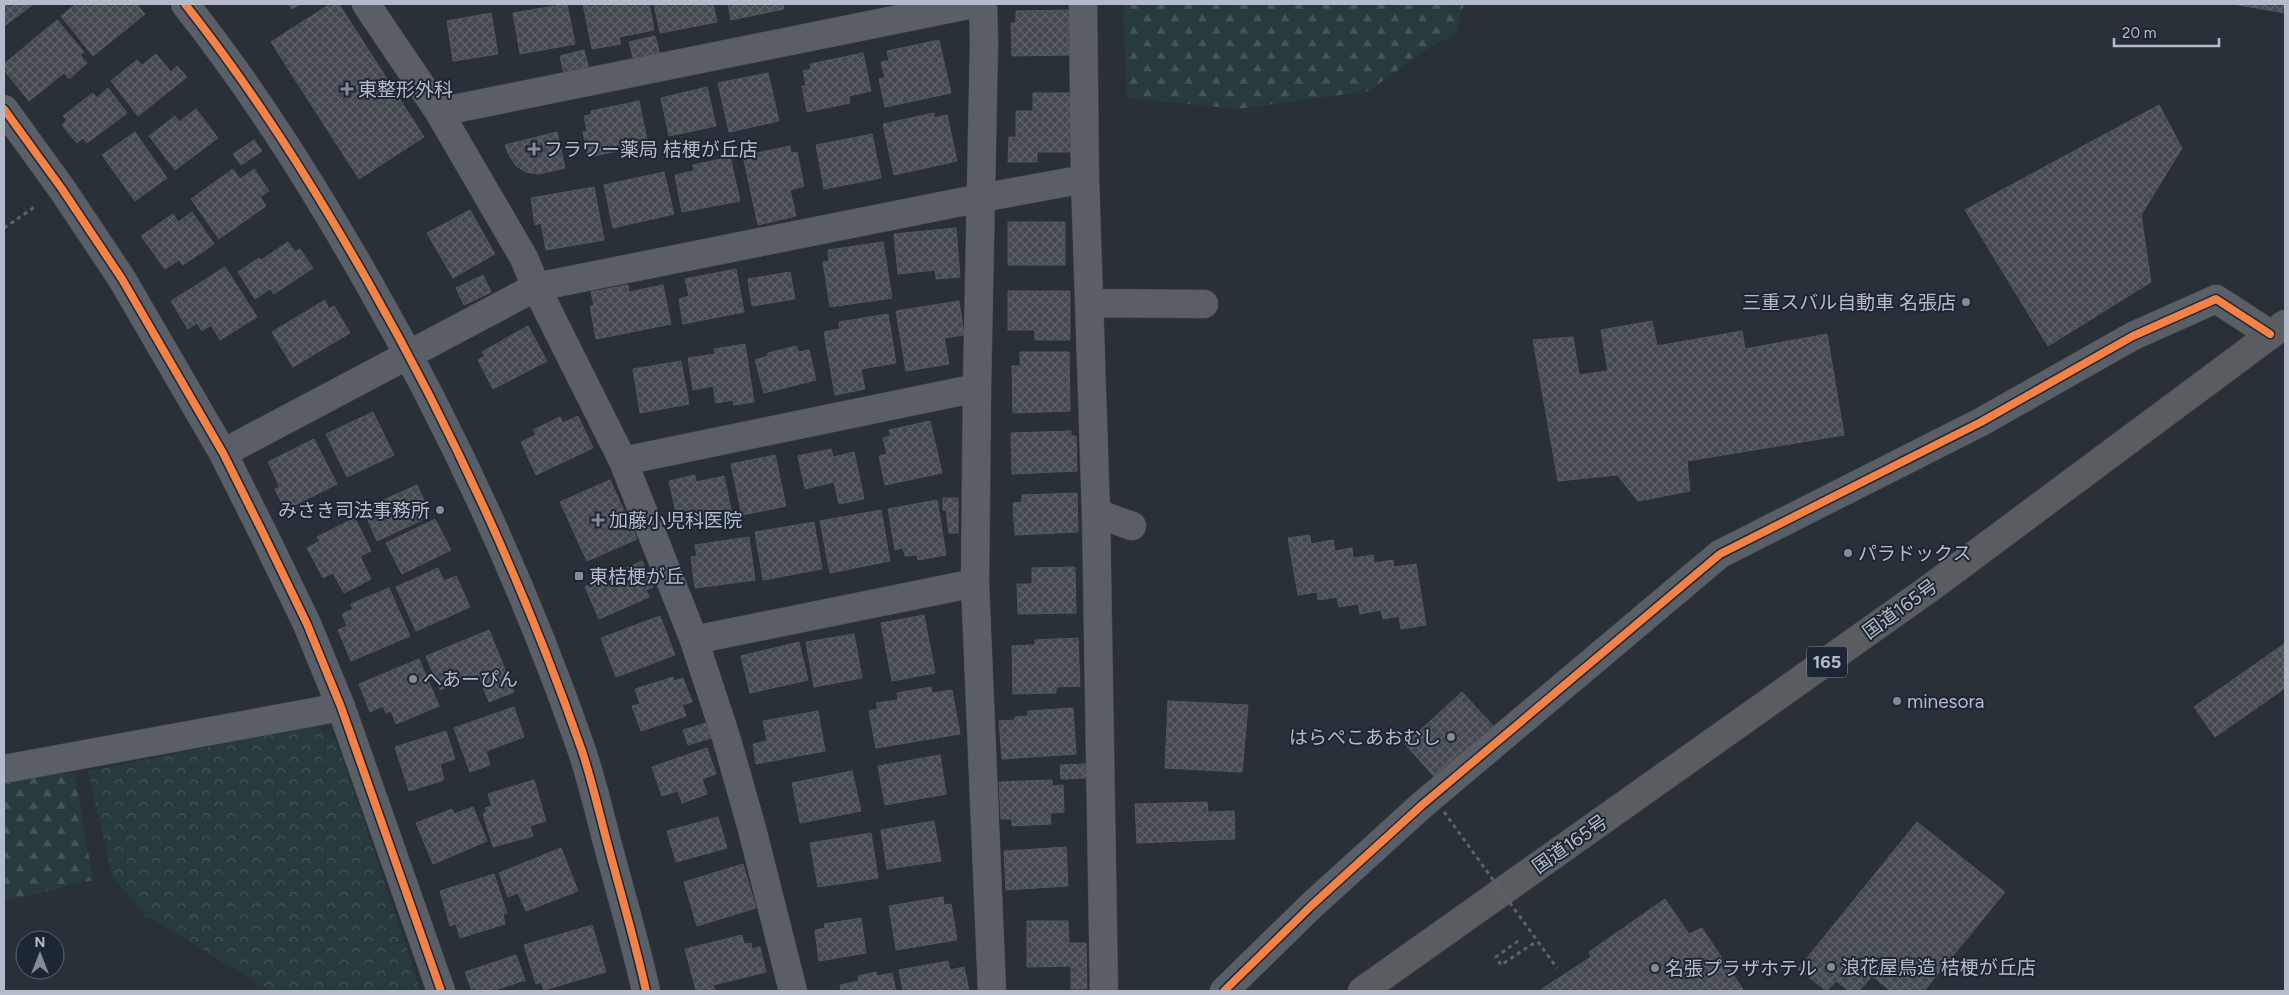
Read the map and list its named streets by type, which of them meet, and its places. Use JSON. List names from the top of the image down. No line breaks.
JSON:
{"streets":{"highway":["国道165号","165"]},"places":{"health":["東整形外科","フラワー薬局 桔梗が丘店","加藤小児科医院"],"other":["三重スバル自動車 名張店","みさき司法事務所","パラドックス","へあーぴん","minesora","はらぺこあおむし","浪花屋鳥造 桔梗が丘店","名張プラザホテル"],"transit":["東桔梗が丘"]},"scale_bar":"20 m","north":"top"}
